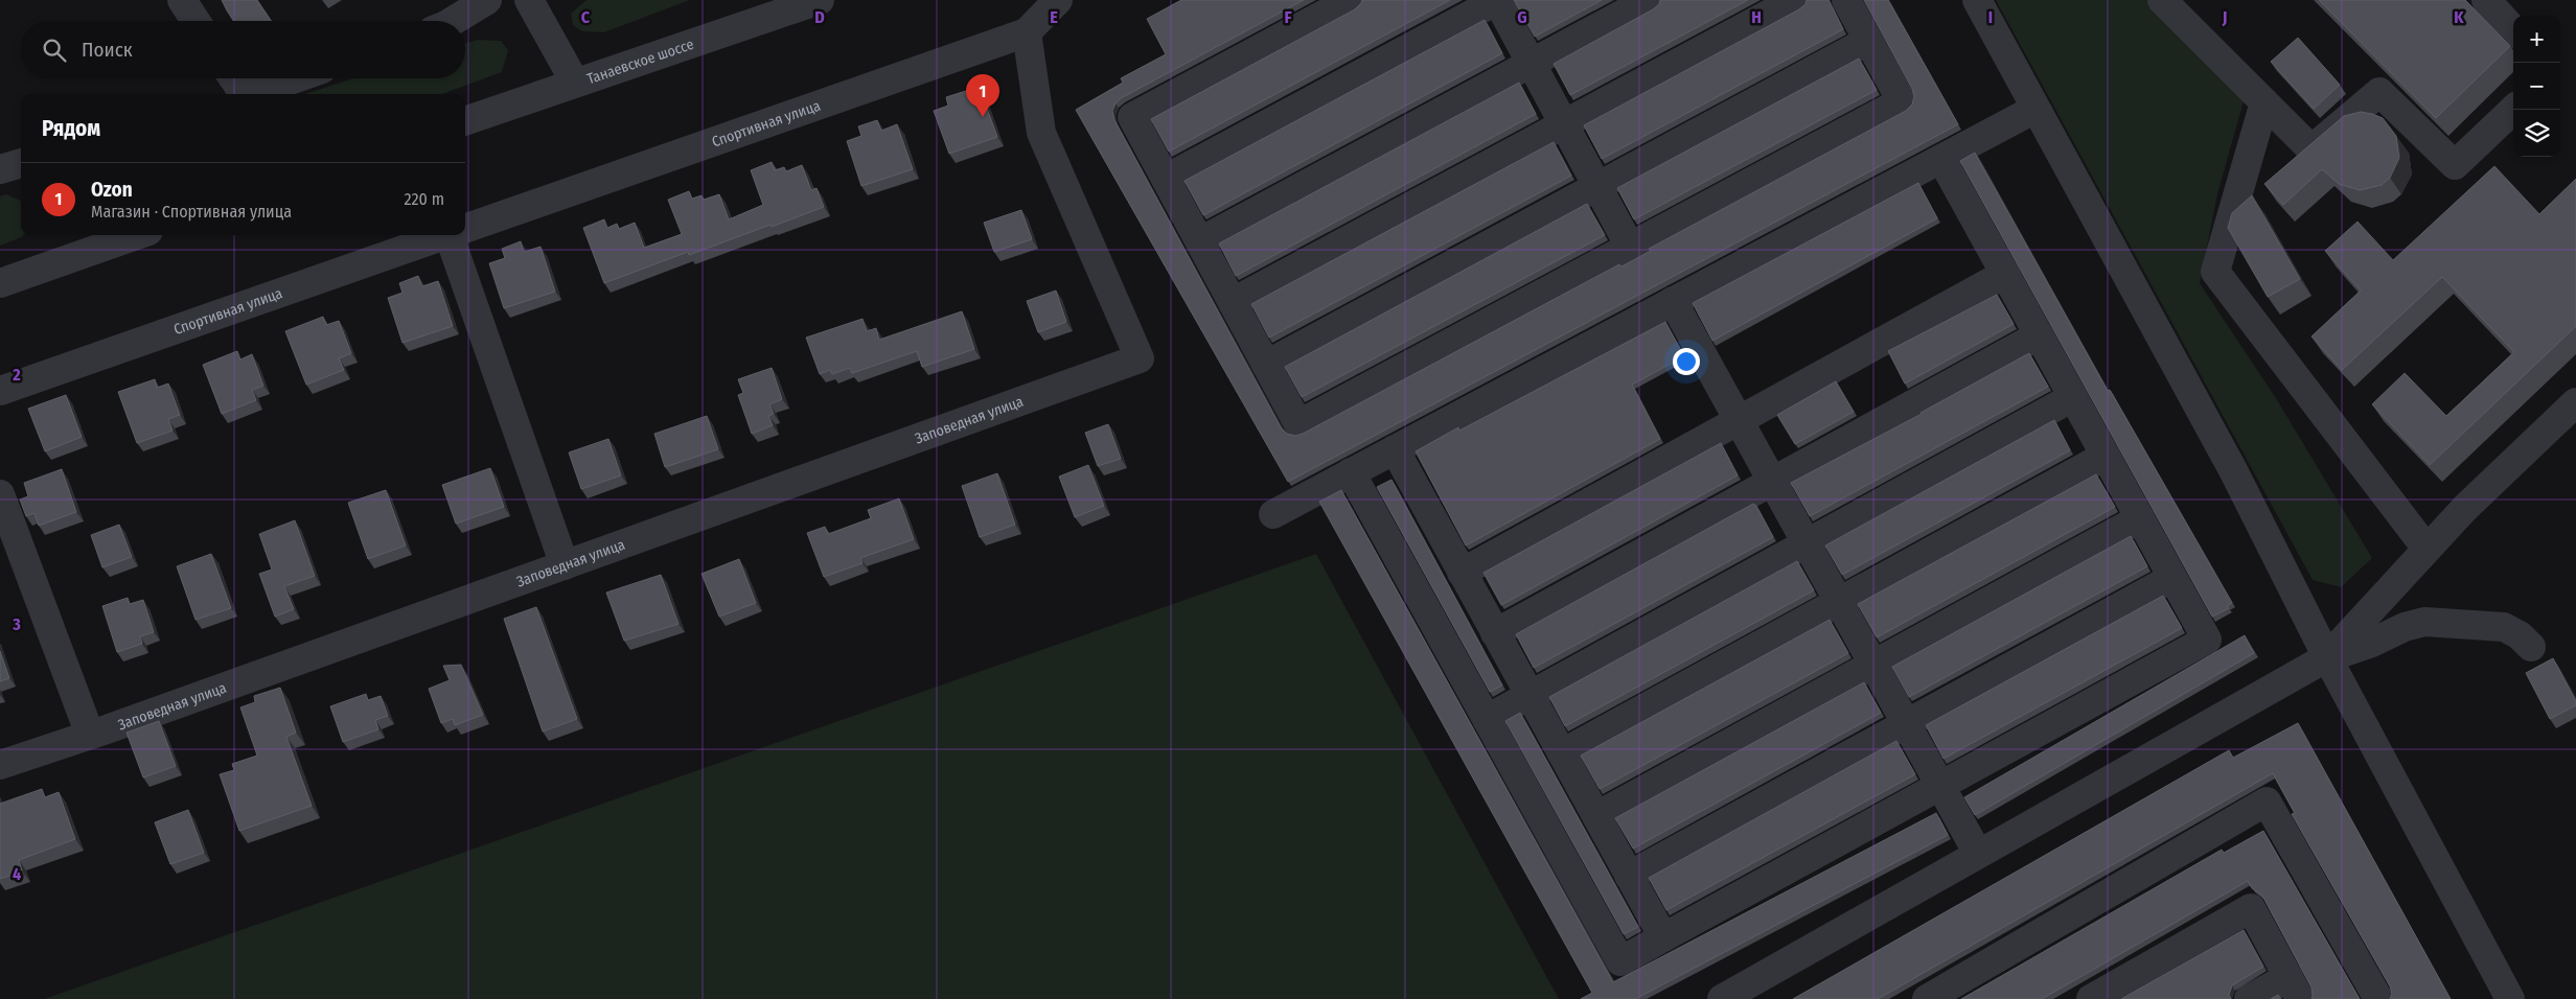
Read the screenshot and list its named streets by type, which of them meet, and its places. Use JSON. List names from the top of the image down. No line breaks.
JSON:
{"streets":{"street":["Танаевское шоссе","Спортивная улица","Заповедная улица"]},"crossings":[["Спортивная улица","Заповедная улица"]],"page":{"map_buttons":["+","−"],"search":"Поиск","pins":"1","heading":"Рядом","list":[{"mark":"1","name":"Ozon","note":"Магазин · Спортивная улица","value":"220 m"}]},"grid":{"columns":["C","D","E","F","G","H","I","J","K"],"rows":["2","3","4"]}}
